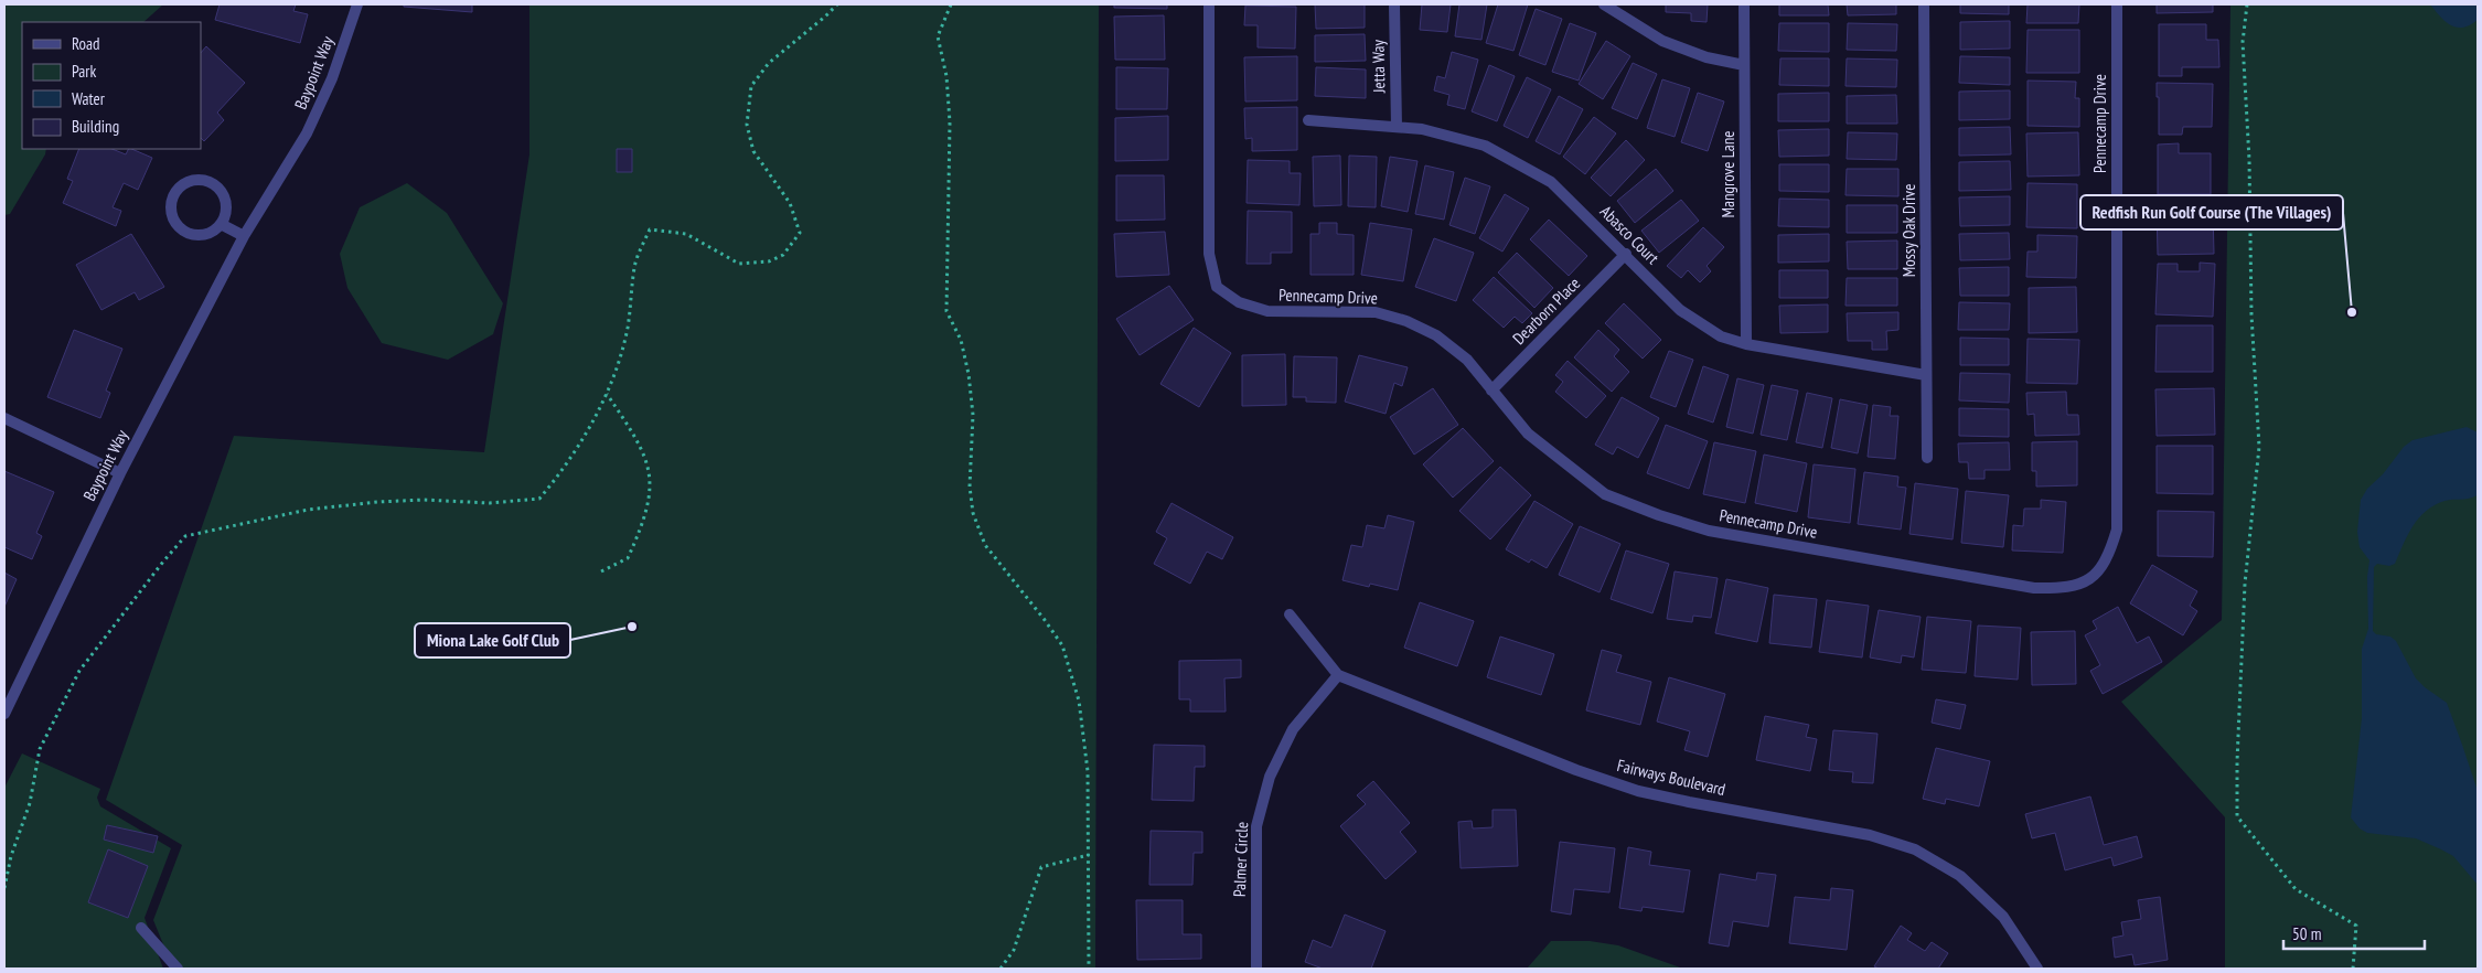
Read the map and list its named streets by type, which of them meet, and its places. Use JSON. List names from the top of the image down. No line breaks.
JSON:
{"streets":{"street":["Jetta Way","Baypoint Way","Pennecamp Drive","Mangrove Lane","Mossy Oak Drive","Abasco Court","Dearborn Place","Fairways Boulevard","Palmer Circle"]},"crossings":[["Jetta Way","Abasco Court"],["Pennecamp Drive","Dearborn Place"],["Mangrove Lane","Abasco Court"],["Mossy Oak Drive","Abasco Court"],["Abasco Court","Dearborn Place"],["Fairways Boulevard","Palmer Circle"]],"places":["Redfish Run Golf Course (The Villages)","Miona Lake Golf Club"],"legend":["Road","Park","Water","Building"],"scale_bar":"50 m"}
